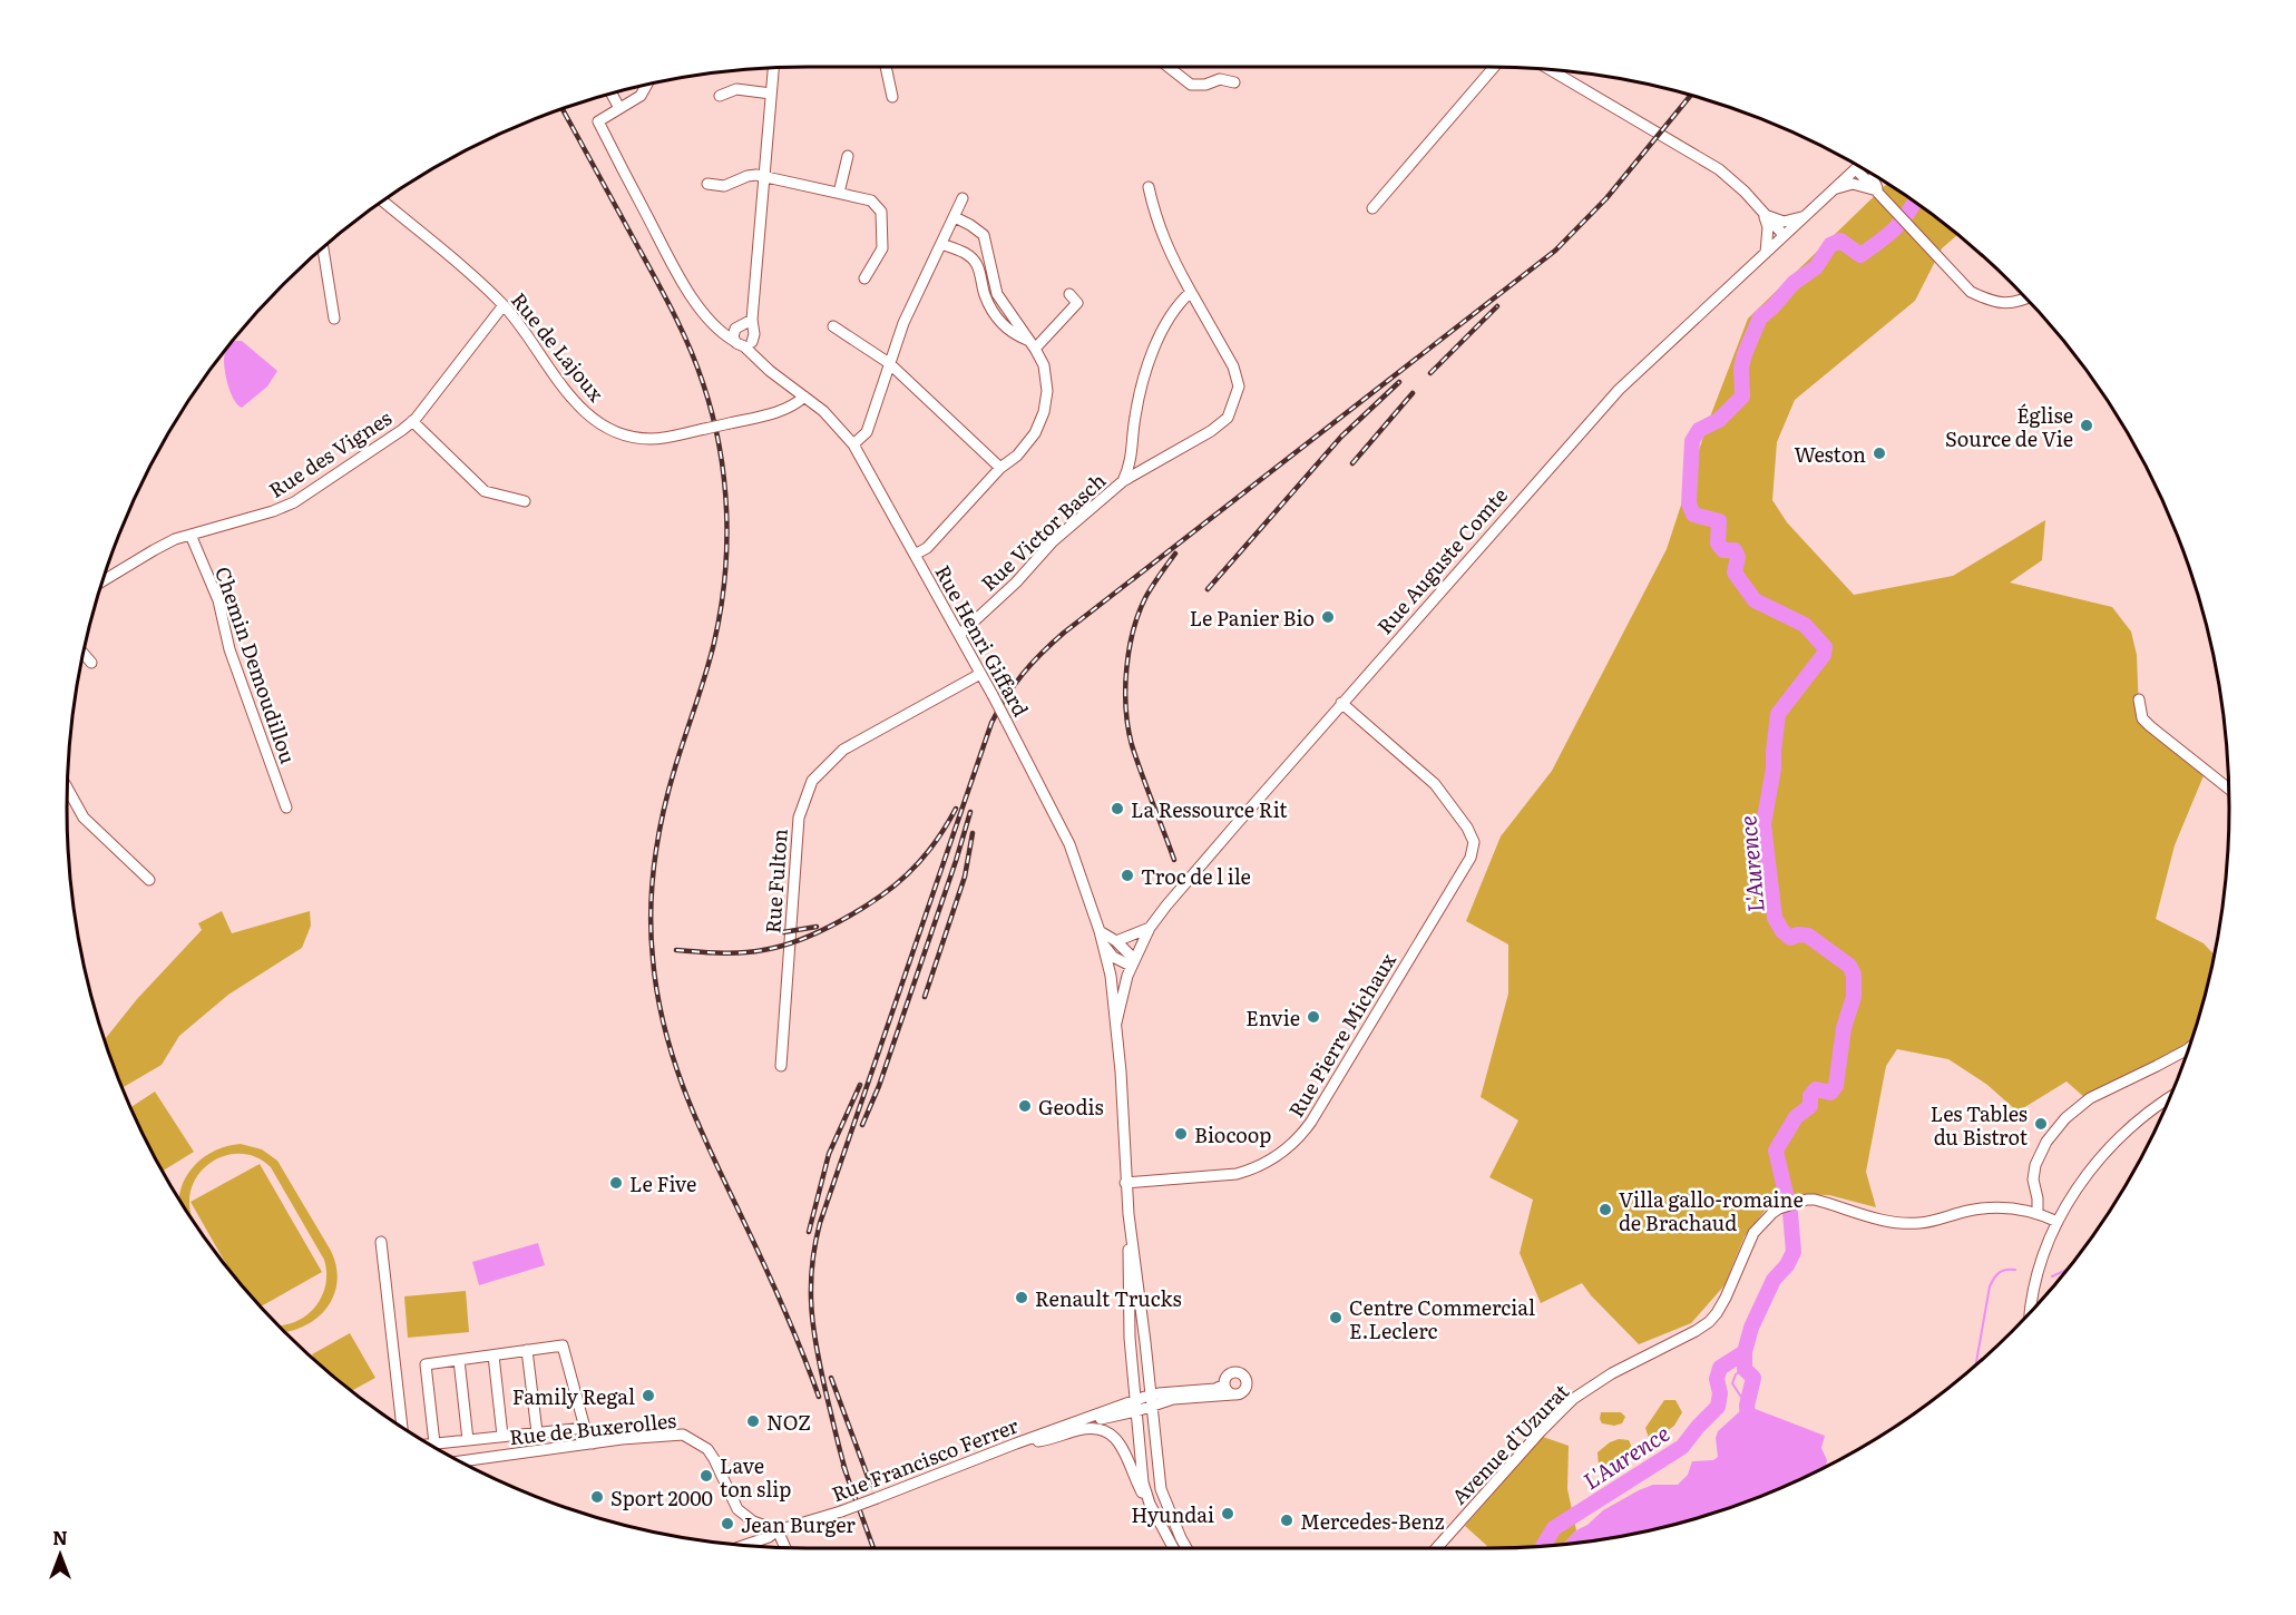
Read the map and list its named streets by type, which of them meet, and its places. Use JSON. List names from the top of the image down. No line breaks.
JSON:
{"streets":{"street":["Rue de Lajoux","Rue des Vignes","Rue Victor Basch","Rue Auguste Comte","Rue Henri Giffard","Chemin Demoudillou","Rue Fulton","Rue Pierre Michaux","Rue de Buxerolles","Avenue d'Uzurat","Rue Francisco Ferrer"]},"crossings":[["Rue de Lajoux","Rue des Vignes"],["Rue de Lajoux","Rue Henri Giffard"],["Rue des Vignes","Chemin Demoudillou"],["Rue Victor Basch","Rue Henri Giffard"],["Rue Auguste Comte","Rue Henri Giffard"],["Rue Auguste Comte","Rue Pierre Michaux"],["Rue Henri Giffard","Rue Fulton"],["Rue de Buxerolles","Rue Francisco Ferrer"]],"water":["L'Aurence"],"places":["Église Source de Vie","Weston","Le Panier Bio","La Ressource Rit","Troc de l ile","Envie","Geodis","Les Tables du Bistrot","Biocoop","Le Five","Villa gallo-romaine de Brachaud","Renault Trucks","Centre Commercial E.Leclerc","Family Regal","NOZ","Lave ton slip","Sport 2000","Hyundai","Mercedes-Benz","Jean Burger"],"north":"top"}
